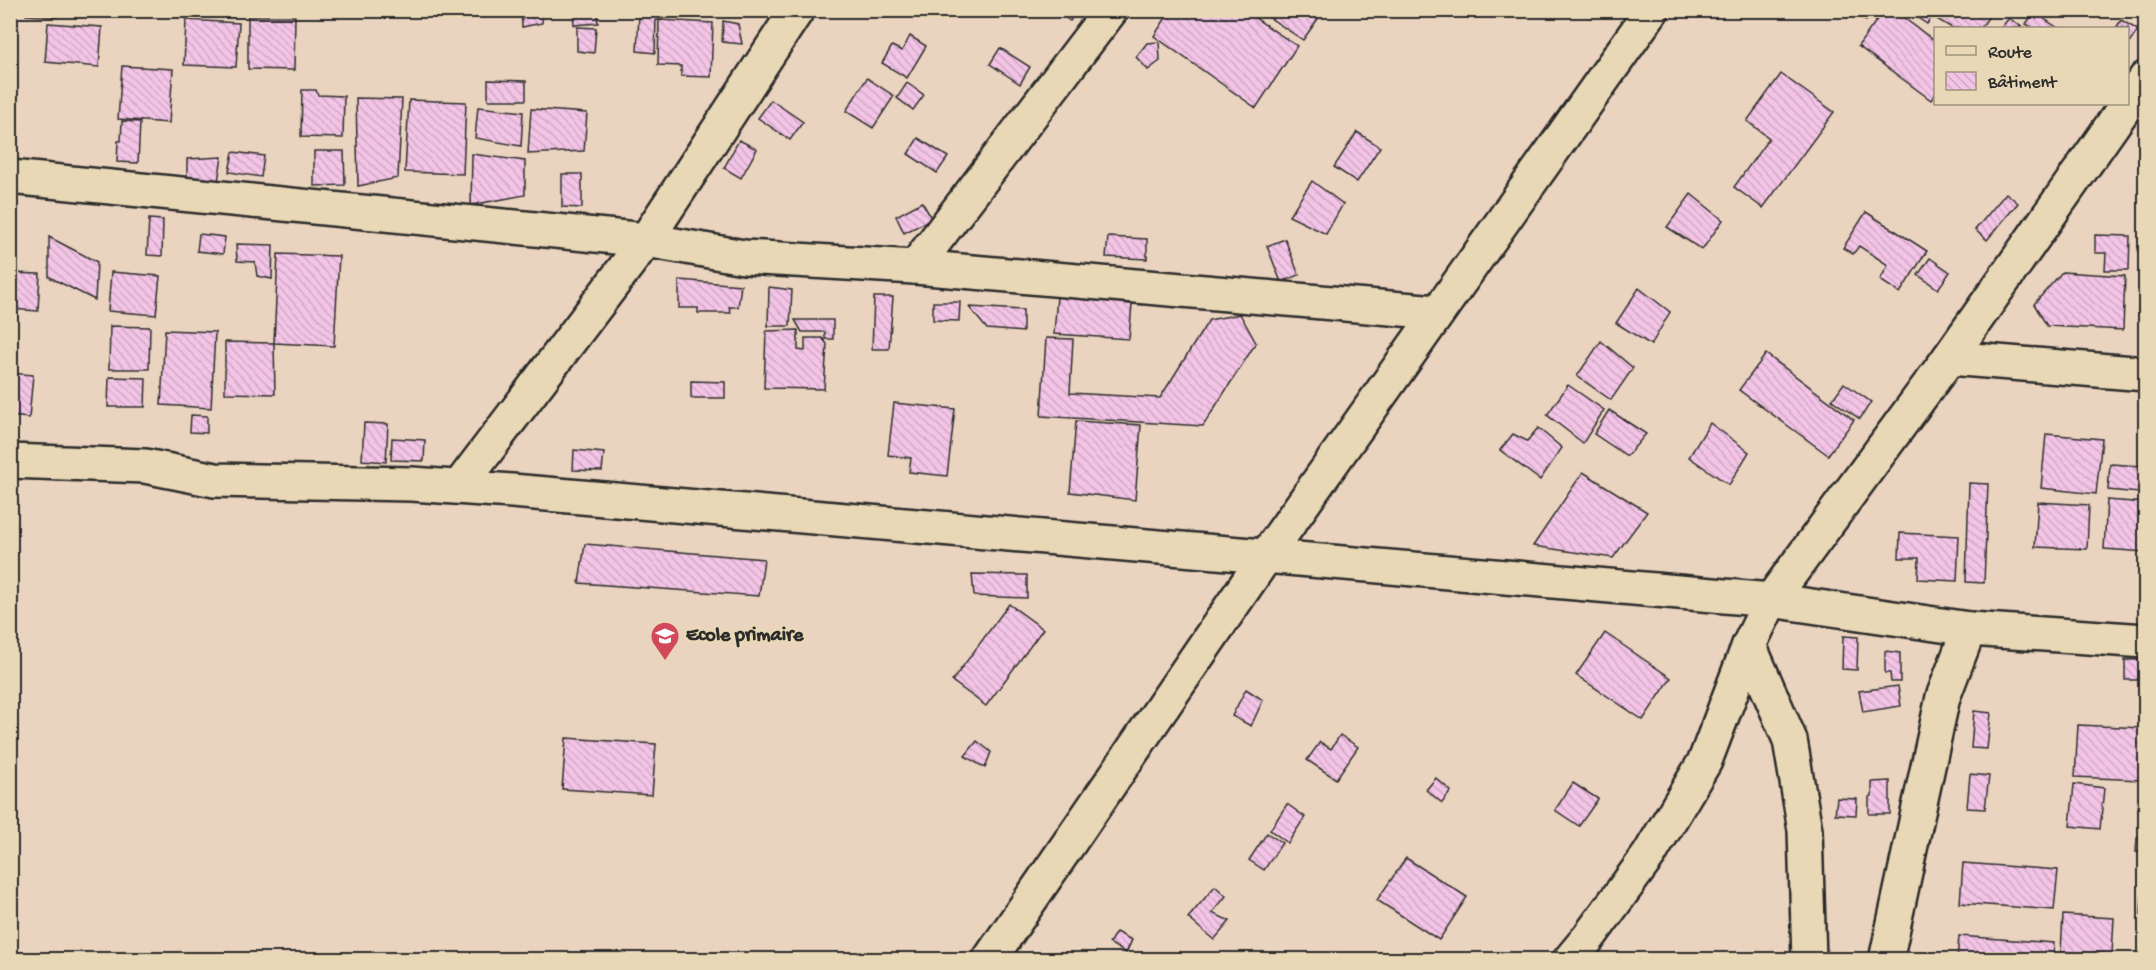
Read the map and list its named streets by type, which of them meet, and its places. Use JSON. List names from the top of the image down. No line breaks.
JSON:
{"places":{"school or university":["Ecole primaire"]},"legend":["Route","Bâtiment"]}
